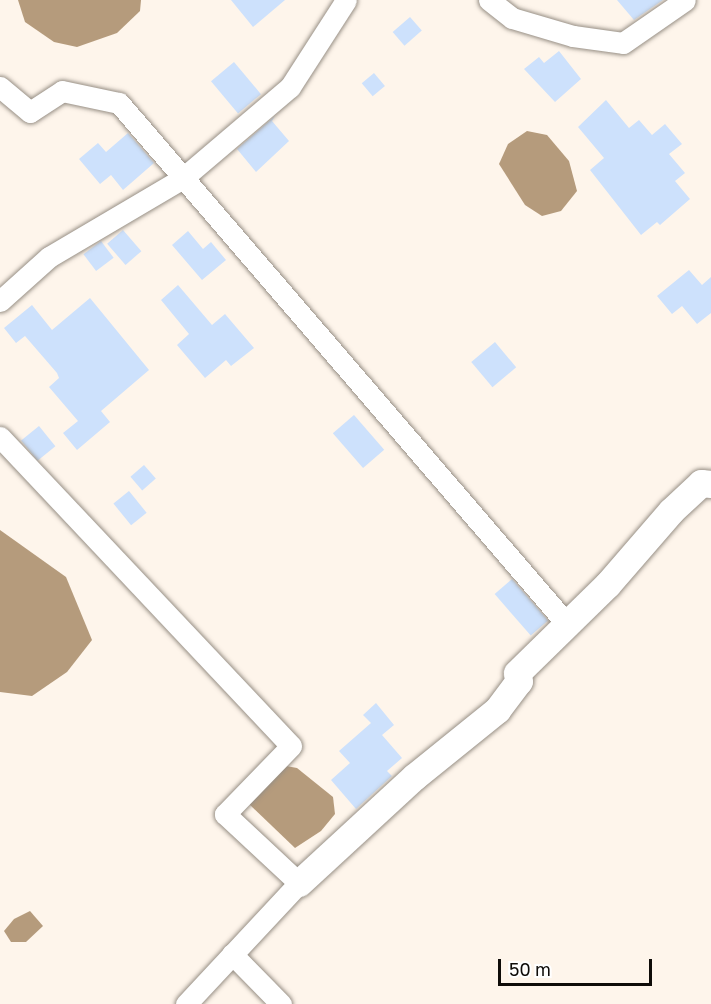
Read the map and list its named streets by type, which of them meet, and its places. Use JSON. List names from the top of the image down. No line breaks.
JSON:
{"scale_bar":"50 m"}
